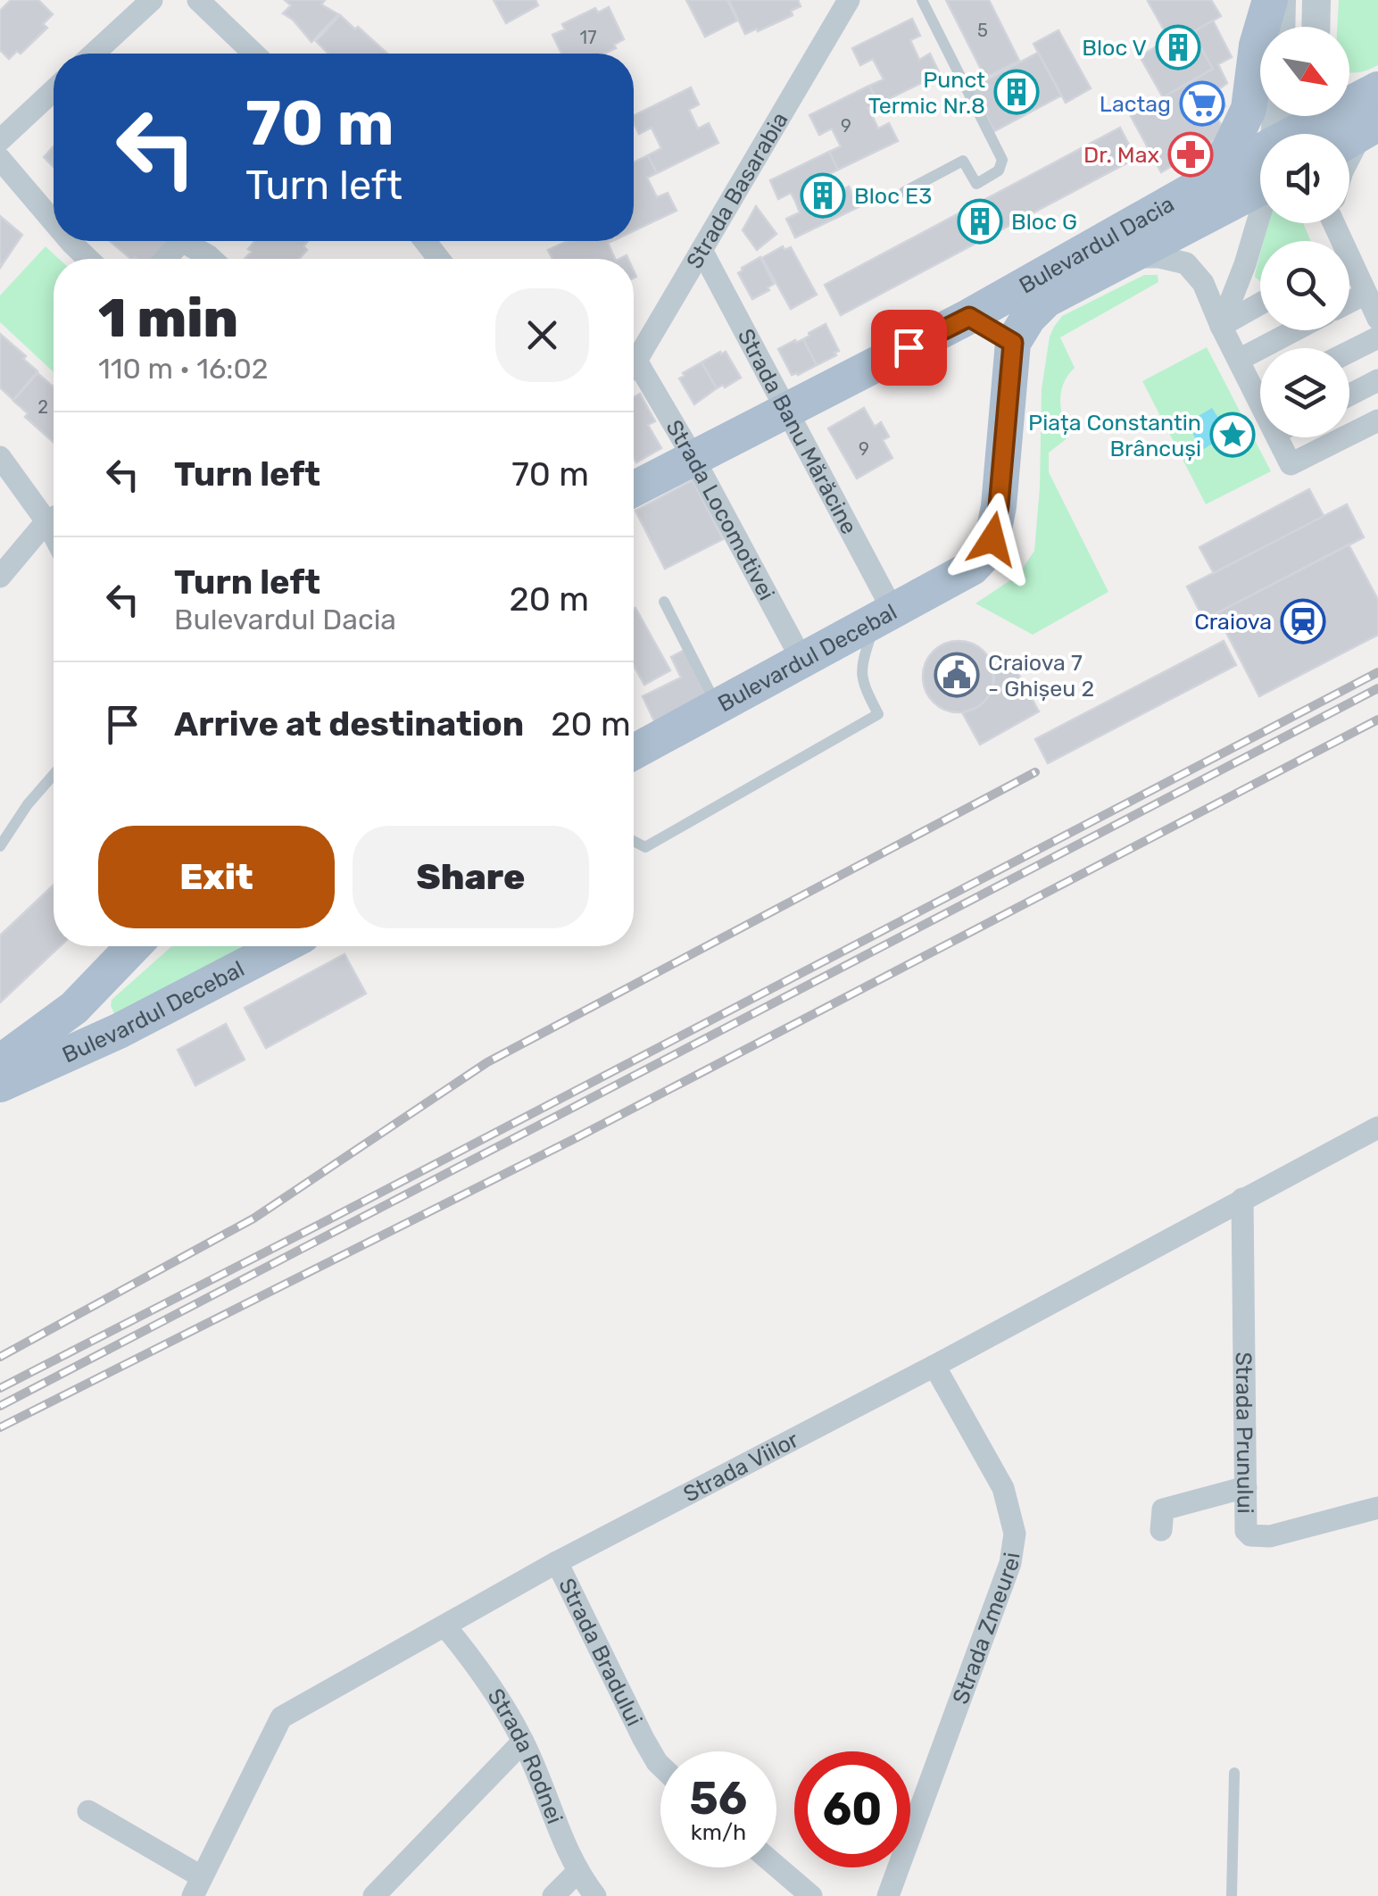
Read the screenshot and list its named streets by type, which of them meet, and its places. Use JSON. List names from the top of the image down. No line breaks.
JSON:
{"streets":{"main road":["Bulevardul Dacia","Bulevardul Decebal"],"street":["Strada Basarabia","Strada Banu Mărăcine","Strada Locomotivei","Strada Prunului","Strada Viilor","Strada Zmeurei","Strada Bradului","Strada Rodnei"]},"crossings":[["Strada Basarabia","Strada Banu Mărăcine"],["Bulevardul Dacia","Strada Banu Mărăcine"],["Bulevardul Dacia","Strada Locomotivei"],["Bulevardul Dacia","Bulevardul Decebal"],["Strada Banu Mărăcine","Bulevardul Decebal"],["Strada Locomotivei","Bulevardul Decebal"],["Strada Prunului","Strada Viilor"],["Strada Viilor","Strada Zmeurei"],["Strada Viilor","Strada Bradului"],["Strada Viilor","Strada Rodnei"]],"places":{"building":["Bloc V","Punct Termic Nr.8","Bloc E3","Bloc G"],"supermarket":["Lactag"],"pharmacy":["Dr. Max"],"place":["Piața Constantin Brâncuși"],"station":["Craiova"],"public building":["Craiova 7 - Ghișeu 2"]},"house_numbers":["5","17","9","2","9"],"north":"bottom right","page":{"turn":["70 m","Turn left"],"heading":["1 min","110 m · 16:02"],"list":[{"name":"Turn left","value":"70 m"},{"name":"Turn left","note":"Bulevardul Dacia","value":"20 m"},{"name":"Arrive at destination","value":"20 m"}],"buttons":["Exit","Share"],"speed":"56 km/h","limit":"60"}}
